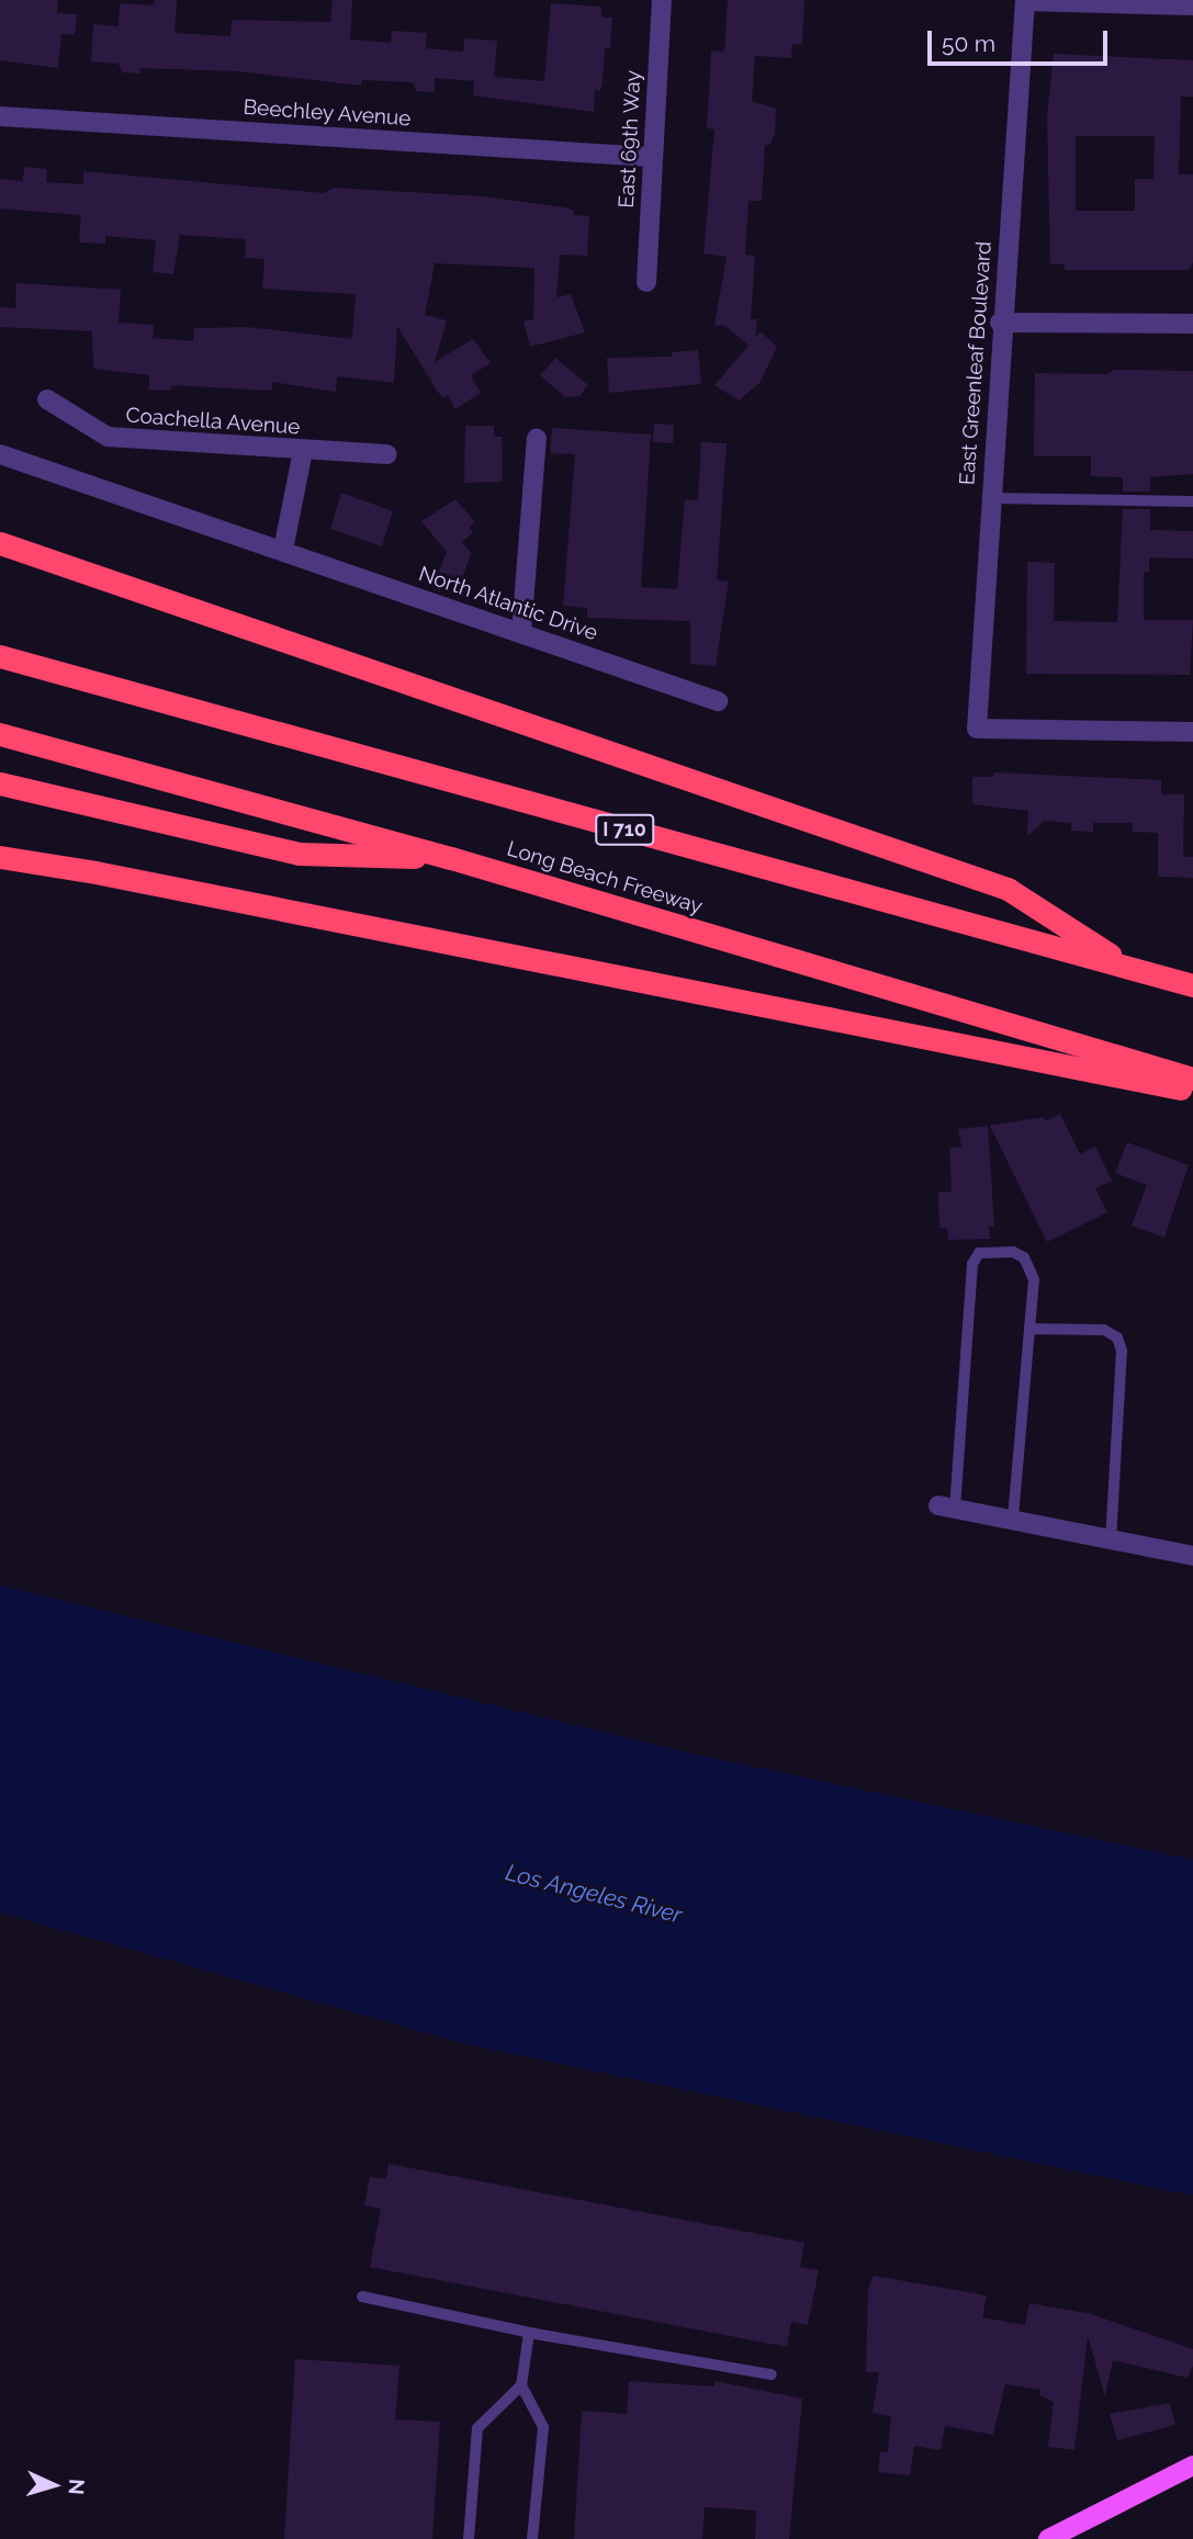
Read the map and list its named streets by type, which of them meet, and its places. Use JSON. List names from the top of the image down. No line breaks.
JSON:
{"streets":{"highway":["I 710","Long Beach Freeway"],"street":["Beechley Avenue","East 69th Way","East Greenleaf Boulevard","Coachella Avenue","North Atlantic Drive"]},"crossings":[["Beechley Avenue","East 69th Way"]],"water":["Los Angeles River"],"scale_bar":"50 m","north":"right"}
